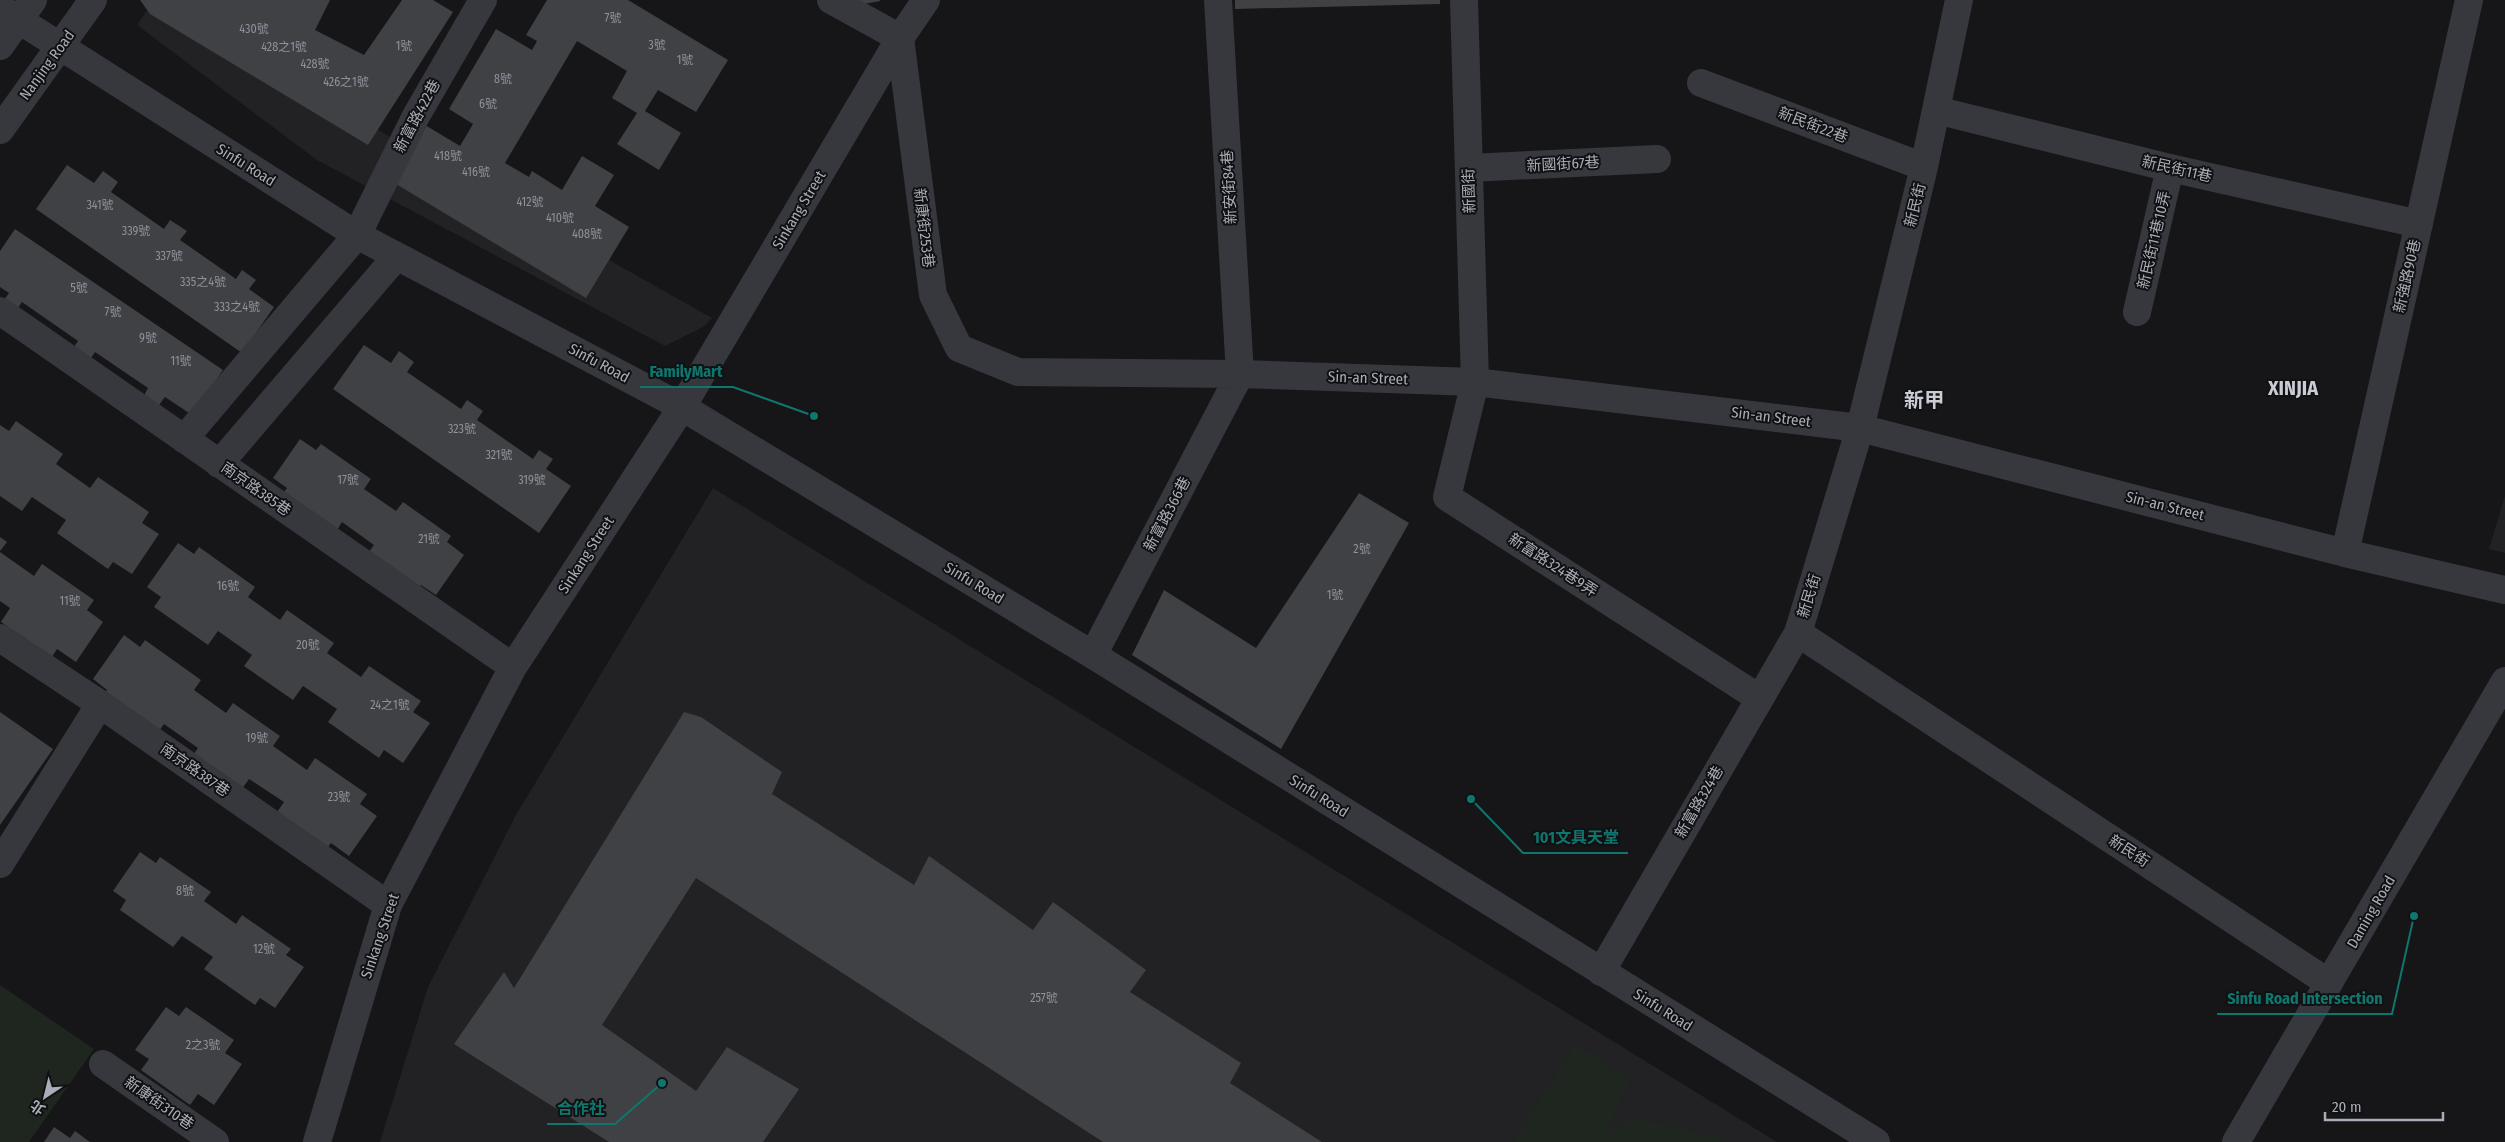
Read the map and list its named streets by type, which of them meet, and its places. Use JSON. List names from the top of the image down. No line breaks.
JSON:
{"streets":{"street":["Nanjing Road","新富路422巷","新民街22巷","新國街67巷","Sinfu Road","新民街11巷","新安街84巷","新國街","新民街","Sinkang Street","新康街253巷","新民街11巷10弄","新強路90巷","Sin-an Street","南京路385巷","新富路366巷","新富路324巷9弄","南京路387巷","新富路324巷","Daming Road","新康街310巷"]},"crossings":[["Nanjing Road","Sinfu Road"],["新富路422巷","Sinfu Road"],["新富路422巷","南京路385巷"],["新民街22巷","新民街"],["新國街67巷","新國街"],["Sinfu Road","Sinkang Street"],["Sinfu Road","新富路366巷"],["Sinfu Road","新富路324巷"],["新民街11巷","新民街"],["新民街11巷","新民街11巷10弄"],["新民街11巷","新強路90巷"],["新安街84巷","Sin-an Street"],["新安街84巷","新富路366巷"],["新國街","Sin-an Street"],["新國街","新富路324巷9弄"],["新民街","Sin-an Street"],["新民街","新富路324巷"],["新民街","Daming Road"],["Sinkang Street","新康街253巷"],["Sinkang Street","南京路385巷"],["Sinkang Street","南京路387巷"],["新康街253巷","Sin-an Street"],["新強路90巷","Sin-an Street"],["Sin-an Street","新富路366巷"],["Sin-an Street","新富路324巷9弄"],["新富路324巷9弄","新富路324巷"]],"districts":["XINJIA","新甲"],"places":["FamilyMart","101文具天堂","Sinfu Road Intersection","合作社"],"house_numbers":["7號","430號","3號","1號","428之1號","1號","428號","8號","426之1號","6號","418號","416號","412號","341號","410號","339號","408號","337號","335之4號","5號","333之4號","7號","9號","11號","323號","321號","17號","319號","21號","2號","16號","1號","11號","20號","24之1號","19號","23號","8號","12號","257號","2之3號"],"scale_bar":"20 m","north":"bottom left"}
